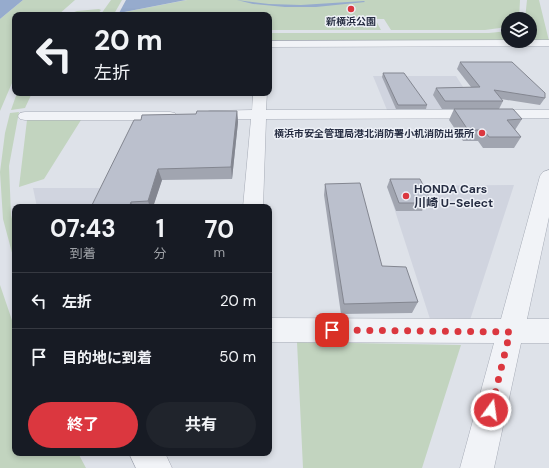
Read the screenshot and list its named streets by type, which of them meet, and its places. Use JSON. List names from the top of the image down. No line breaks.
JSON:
{"places":["新横浜公園","横浜市安全管理局港北消防署小机消防出張所","HONDA Cars 川崎 U-Select"],"page":{"turn":["20 m","左折"],"eta":["07:43","到着","1","分","70","m"],"list":[{"name":"左折","value":"20 m"},{"name":"目的地に到着","value":"50 m"}],"buttons":["終了","共有"]}}
